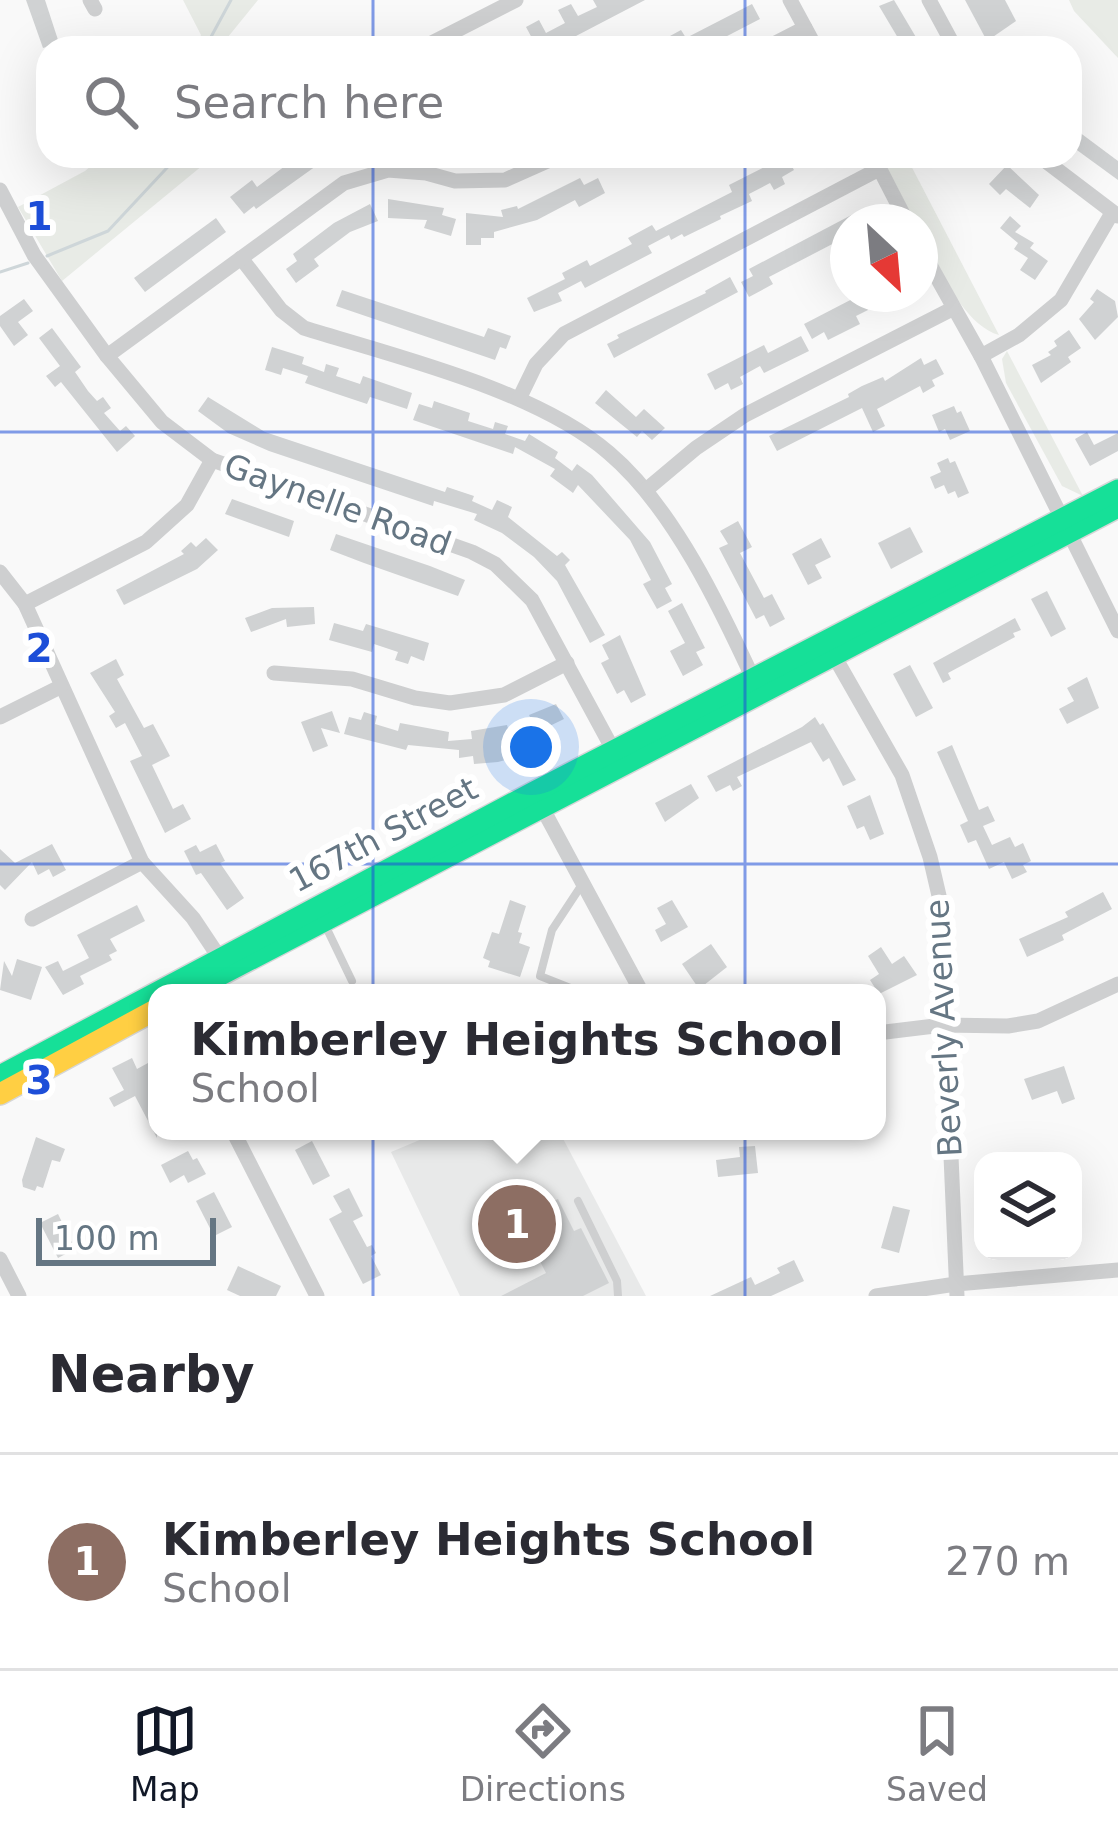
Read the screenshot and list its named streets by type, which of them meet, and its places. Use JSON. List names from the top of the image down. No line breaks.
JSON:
{"streets":{"main road":["167th Street"],"street":["Gaynelle Road","Beverly Avenue"]},"crossings":[["Gaynelle Road","167th Street"],["167th Street","Beverly Avenue"]],"scale_bar":"100 m","north":"bottom right","page":{"search":"Search here","popup":["Kimberley Heights School","School"],"pins":"1","scale":"100 m","heading":"Nearby","list":[{"mark":"1","name":"Kimberley Heights School","note":"School","value":"270 m"}],"nav":["Map","Directions","Saved"]},"grid":{"rows":["1","2","3"]}}
